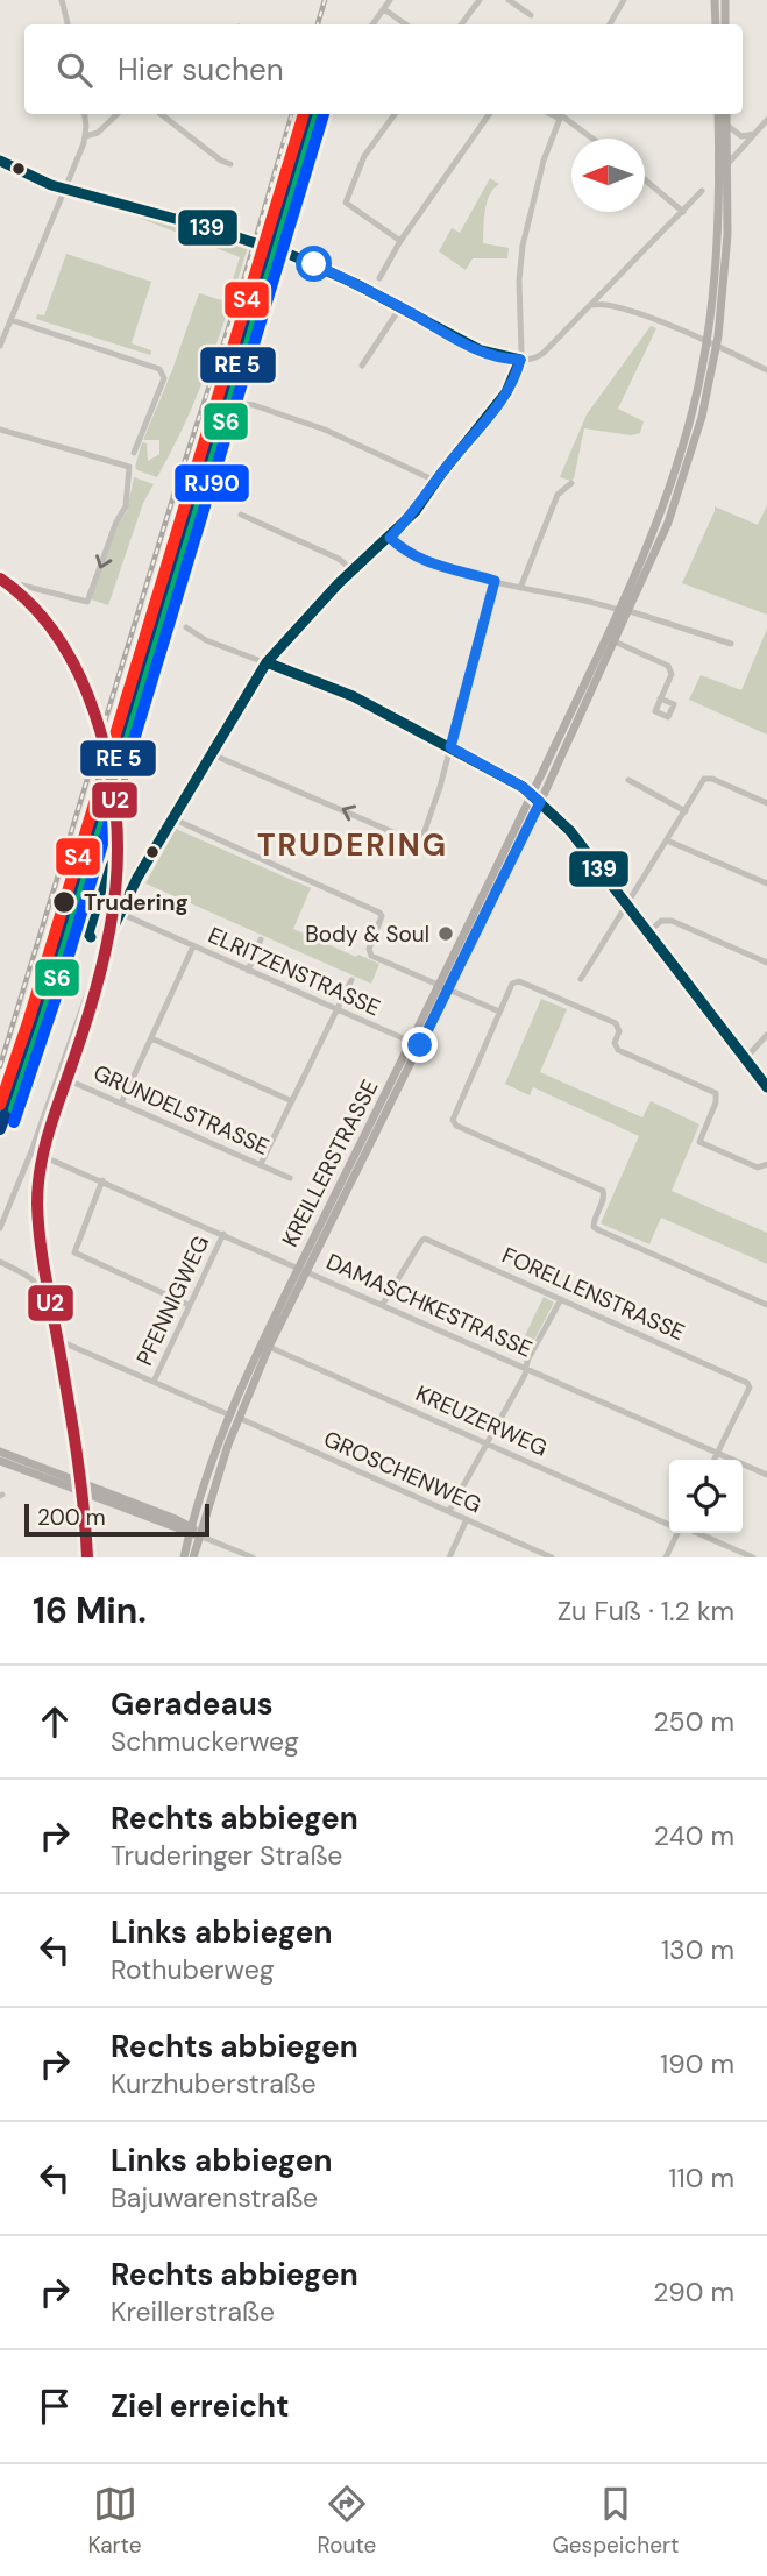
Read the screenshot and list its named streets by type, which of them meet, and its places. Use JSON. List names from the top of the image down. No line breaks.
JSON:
{"streets":{"main road":["KREILLERSTRASSE"],"street":["ELRITZENSTRASSE","GRUNDELSTRASSE","FORELLENSTRASSE","PFENNIGWEG","DAMASCHKESTRASSE","KREUZERWEG","GROSCHENWEG"]},"crossings":[["ELRITZENSTRASSE","KREILLERSTRASSE"],["KREILLERSTRASSE","DAMASCHKESTRASSE"],["KREILLERSTRASSE","KREUZERWEG"],["KREILLERSTRASSE","GROSCHENWEG"],["FORELLENSTRASSE","DAMASCHKESTRASSE"],["PFENNIGWEG","DAMASCHKESTRASSE"],["PFENNIGWEG","GROSCHENWEG"]],"districts":["TRUDERING"],"places":["Trudering","Body & Soul"],"lines":["transit line S4","transit line S6","transit line RJ90","transit line 139","transit line U2"],"scale_bar":"200 m","north":"left","page":{"search":"Hier suchen","scale":"200 m","heading":["16 Min.","Zu Fuß · 1.2 km"],"list":[["Geradeaus","Schmuckerweg","250 m"],["Rechts abbiegen","Truderinger Straße","240 m"],["Links abbiegen","Rothuberweg","130 m"],["Rechts abbiegen","Kurzhuberstraße","190 m"],["Links abbiegen","Bajuwarenstraße","110 m"],["Rechts abbiegen","Kreillerstraße","290 m"],"Ziel erreicht"],"nav":["Karte","Route","Gespeichert"]}}
